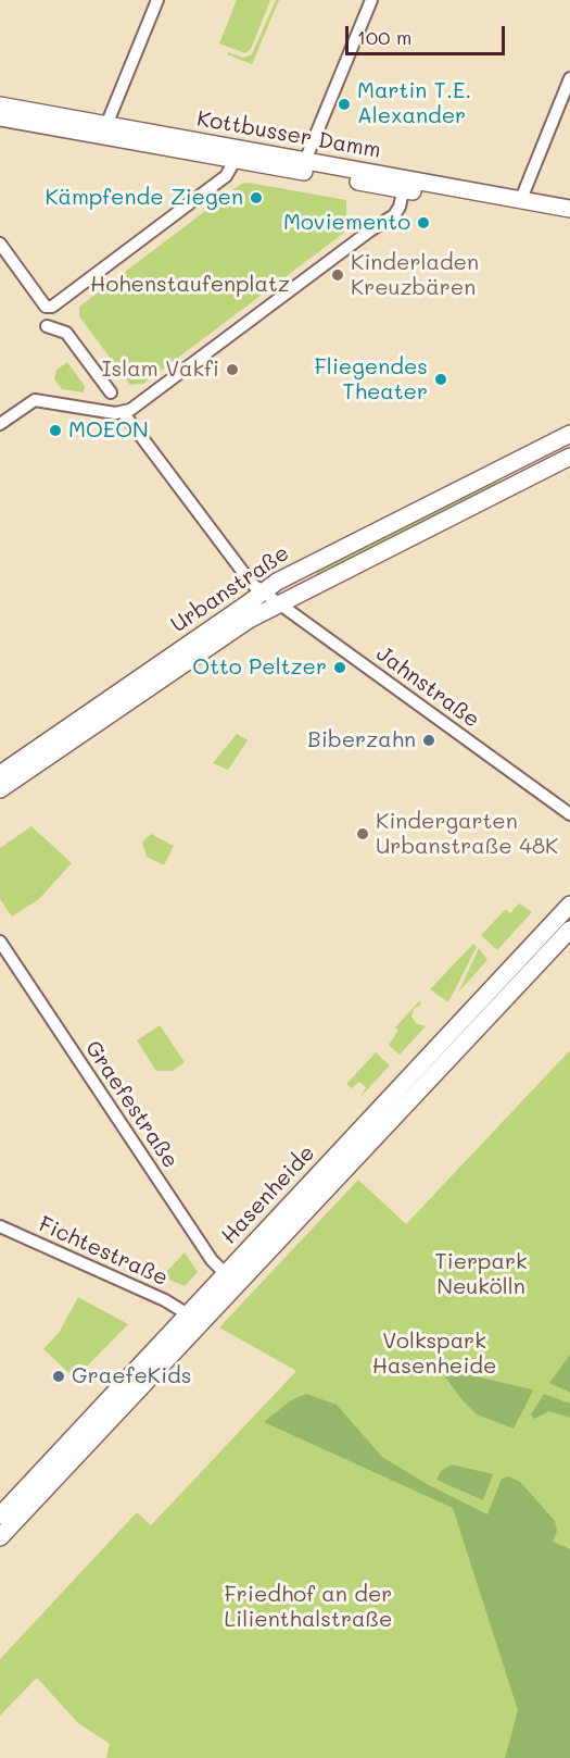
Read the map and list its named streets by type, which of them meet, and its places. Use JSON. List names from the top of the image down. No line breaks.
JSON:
{"streets":{"main road":["Kottbusser Damm","Urbanstraße","Hasenheide"],"street":["Jahnstraße","Graefestraße","Fichtestraße"]},"crossings":[["Urbanstraße","Jahnstraße"],["Graefestraße","Hasenheide"],["Hasenheide","Fichtestraße"]],"parks":["Hohenstaufenplatz","Tierpark Neukölln","Volkspark Hasenheide","Friedhof an der Lilienthalstraße"],"places":["Martin T.E. Alexander","Kämpfende Ziegen","Moviemento","Kinderladen Kreuzbären","Islam Vakfi","Fliegendes Theater","MOEON","Otto Peltzer","Biberzahn","Kindergarten Urbanstraße 48K","GraefeKids"],"scale_bar":"100 m"}
